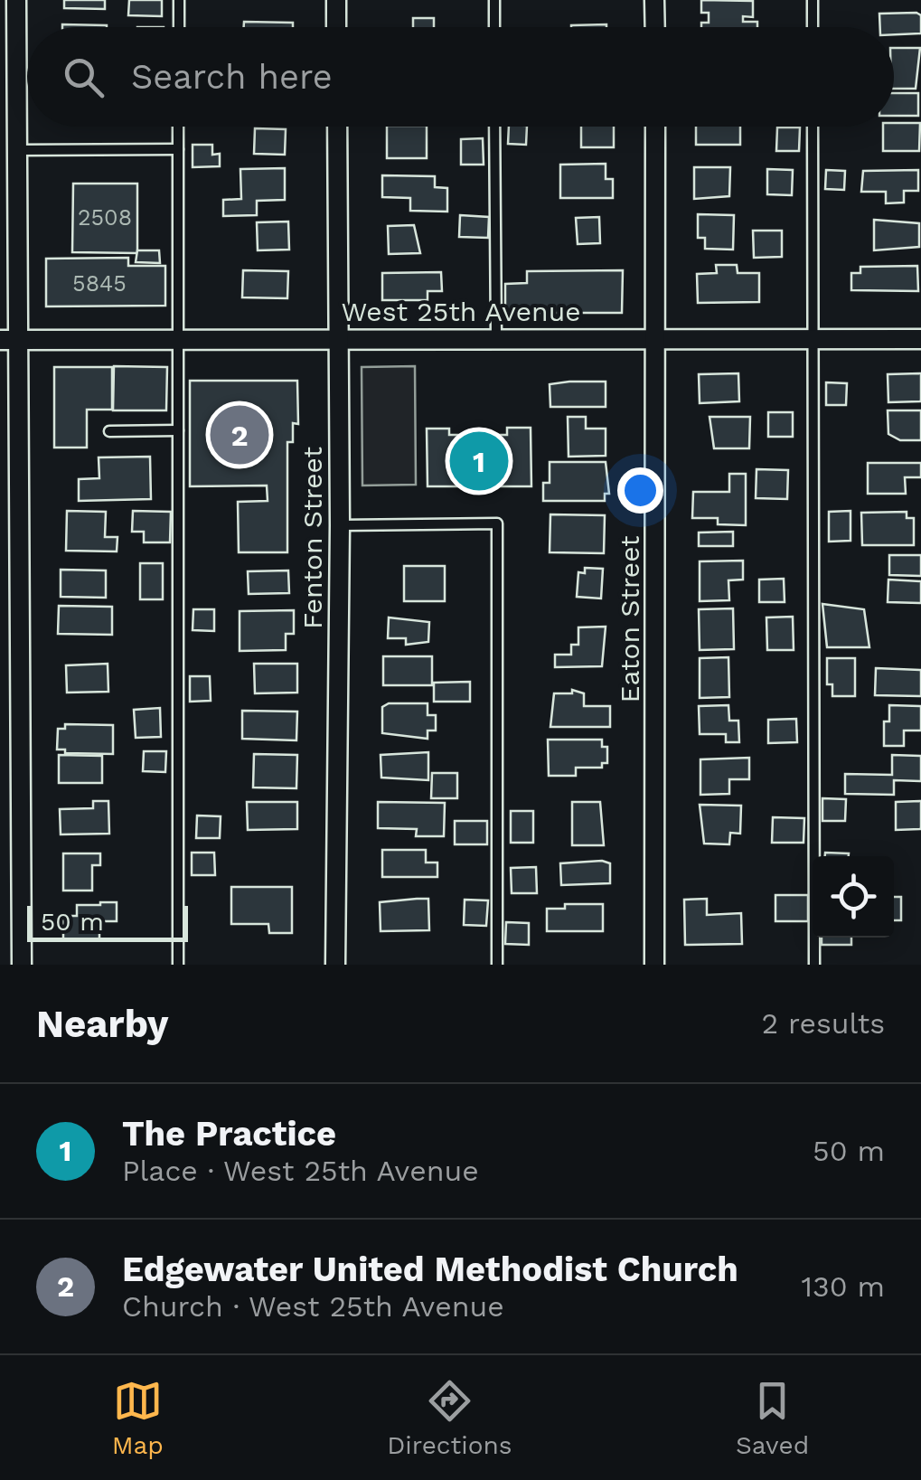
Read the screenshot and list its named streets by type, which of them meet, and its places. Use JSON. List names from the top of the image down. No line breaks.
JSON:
{"streets":{"street":["West 25th Avenue","Fenton Street","Eaton Street"]},"crossings":[["West 25th Avenue","Fenton Street"],["West 25th Avenue","Eaton Street"]],"house_numbers":["2508","5845"],"scale_bar":"50 m","page":{"search":"Search here","pins":["2","1"],"scale":"50 m","heading":["Nearby","2 results"],"list":[{"mark":"1","name":"The Practice","note":"Place · West 25th Avenue","value":"50 m"},{"mark":"2","name":"Edgewater United Methodist Church","note":"Church · West 25th Avenue","value":"130 m"}],"nav":["Map","Directions","Saved"]}}
